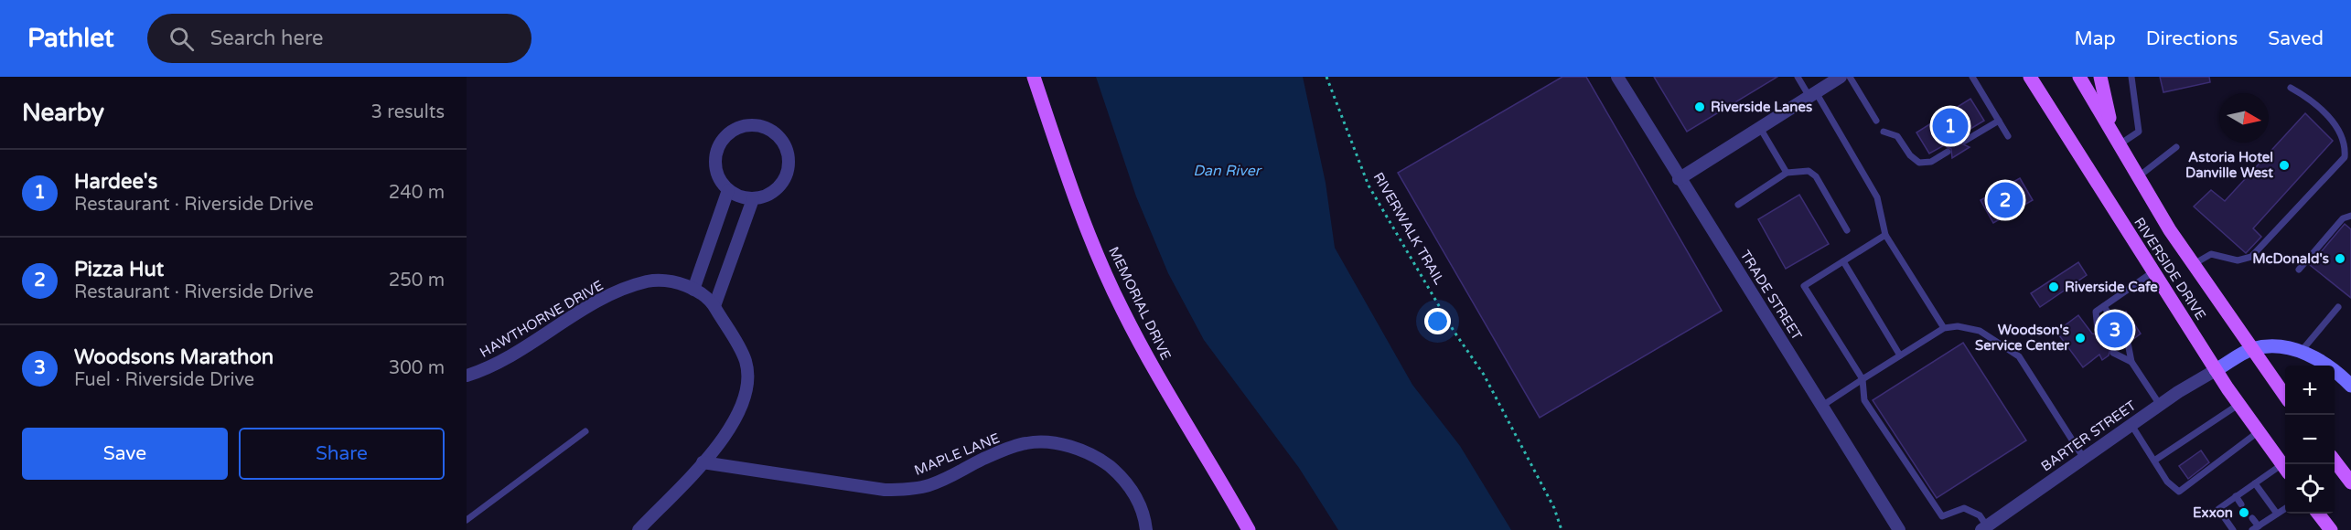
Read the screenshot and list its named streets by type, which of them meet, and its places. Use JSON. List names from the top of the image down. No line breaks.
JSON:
{"streets":{"main road":["RIVERSIDE DRIVE","MEMORIAL DRIVE"],"street":["TRADE STREET","HAWTHORNE DRIVE","BARTER STREET","MAPLE LANE"],"path":["RIVERWALK TRAIL"]},"crossings":[["RIVERSIDE DRIVE","BARTER STREET"],["HAWTHORNE DRIVE","MAPLE LANE"]],"water":["Dan River"],"places":["Riverside Lanes","Astoria Hotel Danville West","McDonald's","Riverside Cafe","Woodson's Service Center","Exxon"],"north":"right","page":{"header":"Pathlet","search":"Search here","nav":["Map","Directions","Saved"],"heading":["Nearby","3 results"],"pins":["1","2","3"],"list":[{"mark":"1","name":"Hardee's","note":"Restaurant · Riverside Drive","value":"240 m"},{"mark":"2","name":"Pizza Hut","note":"Restaurant · Riverside Drive","value":"250 m"},{"mark":"3","name":"Woodsons Marathon","note":"Fuel · Riverside Drive","value":"300 m"}],"map_buttons":["+","−"],"buttons":["Save","Share"]}}
